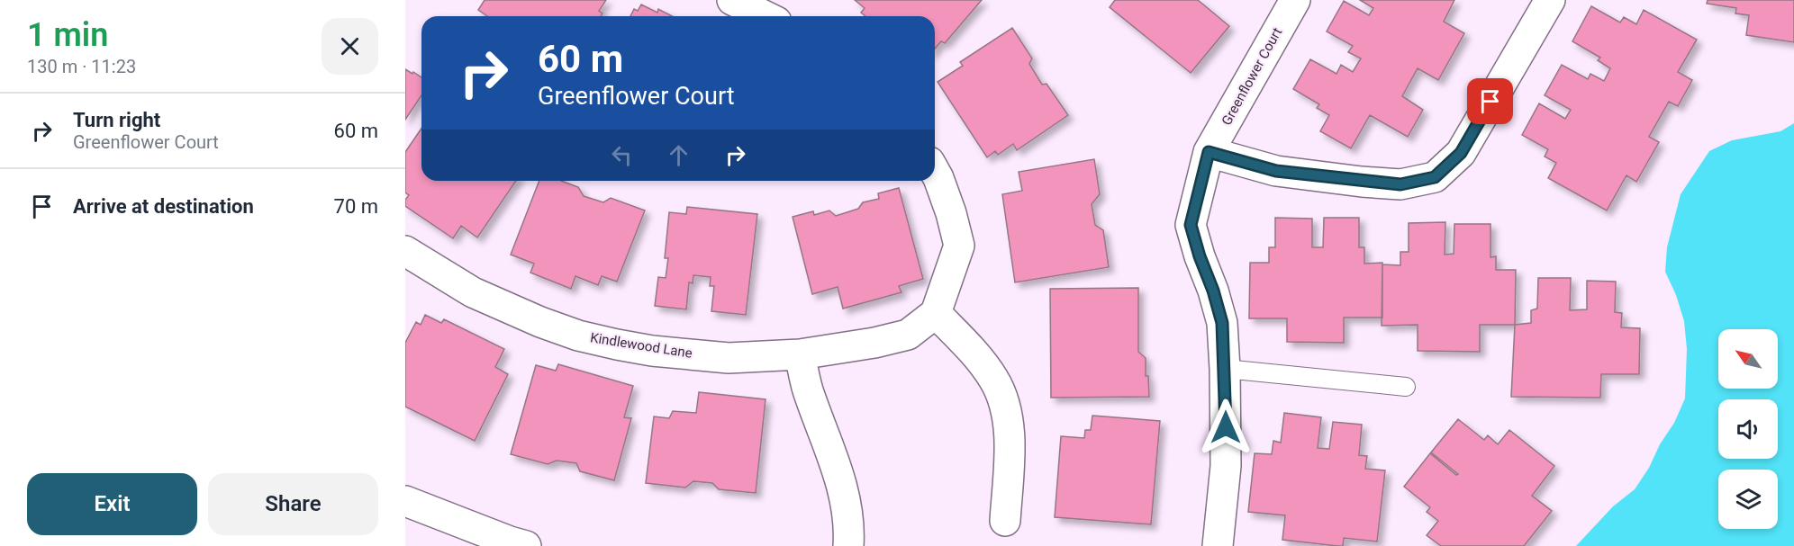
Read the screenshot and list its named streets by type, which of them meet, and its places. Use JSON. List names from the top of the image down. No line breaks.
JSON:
{"streets":{"street":["Greenflower Court","Kindlewood Lane"]},"north":"top left","page":{"heading":["1 min","130 m · 11:23"],"turn":["60 m","Greenflower Court"],"list":[{"name":"Turn right","note":"Greenflower Court","value":"60 m"},{"name":"Arrive at destination","value":"70 m"}],"buttons":["Exit","Share"]}}
